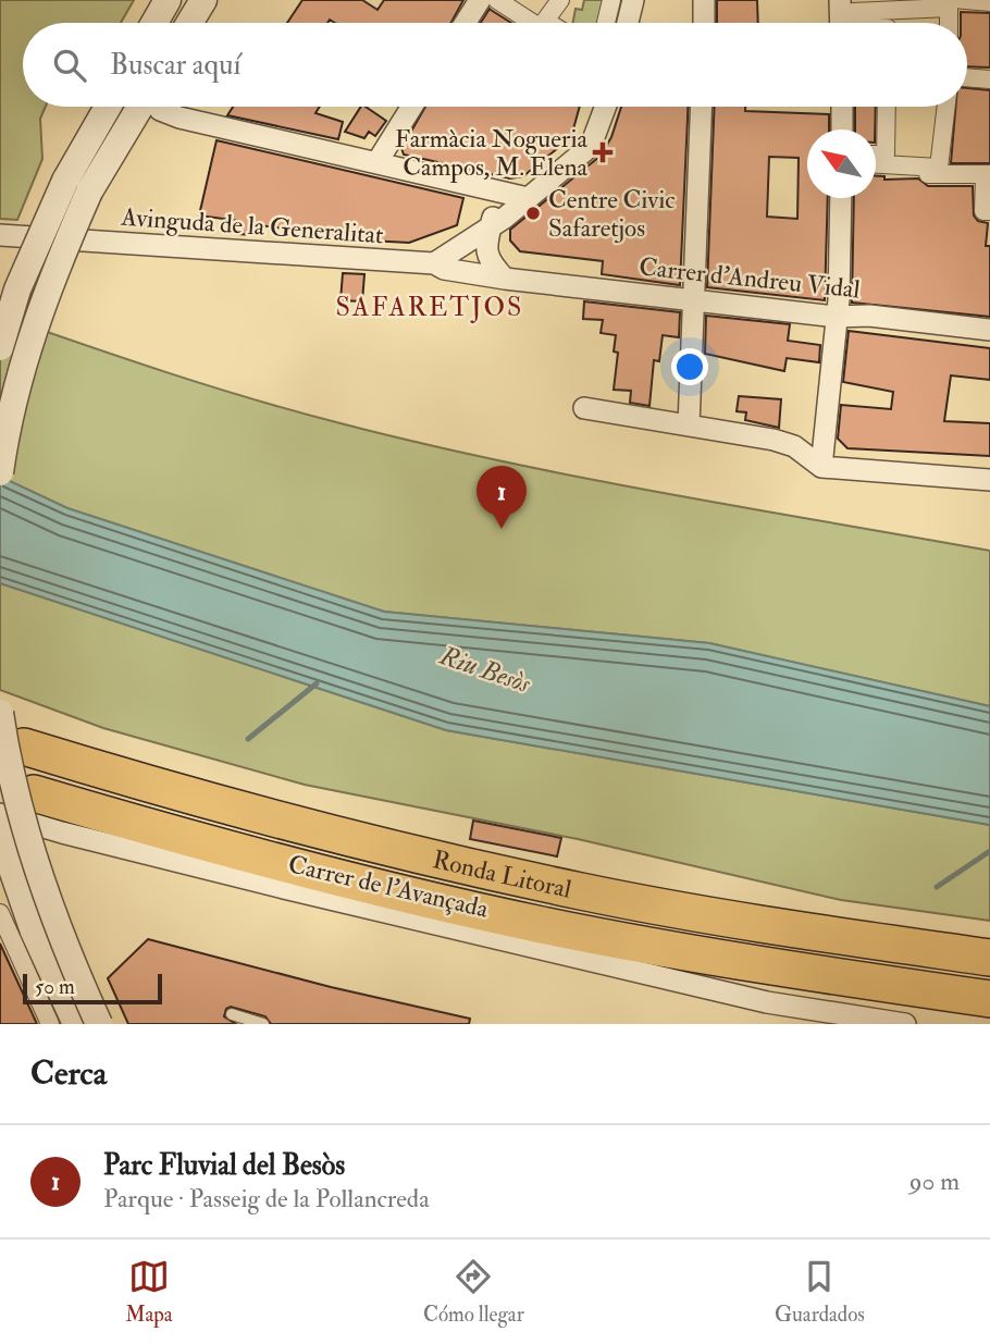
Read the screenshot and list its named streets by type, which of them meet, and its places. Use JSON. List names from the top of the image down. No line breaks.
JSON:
{"streets":{"highway":["Ronda Litoral"],"street":["Avinguda de la Generalitat","Carrer d'Andreu Vidal","Carrer de l'Avançada"]},"crossings":[["Avinguda de la Generalitat","Carrer d'Andreu Vidal"]],"districts":["SAFARETJOS"],"water":["Riu Besòs"],"places":{"health":["Farmàcia Nogueria Campos, M. Elena"],"other":["Centre Civic Safaretjos"]},"scale_bar":"50 m","north":"top left","page":{"search":"Buscar aquí","pins":"1","scale":"50 m","heading":"Cerca","list":[{"mark":"1","name":"Parc Fluvial del Besòs","note":"Parque · Passeig de la Pollancreda","value":"90 m"}],"nav":["Mapa","Cómo llegar","Guardados"]}}
